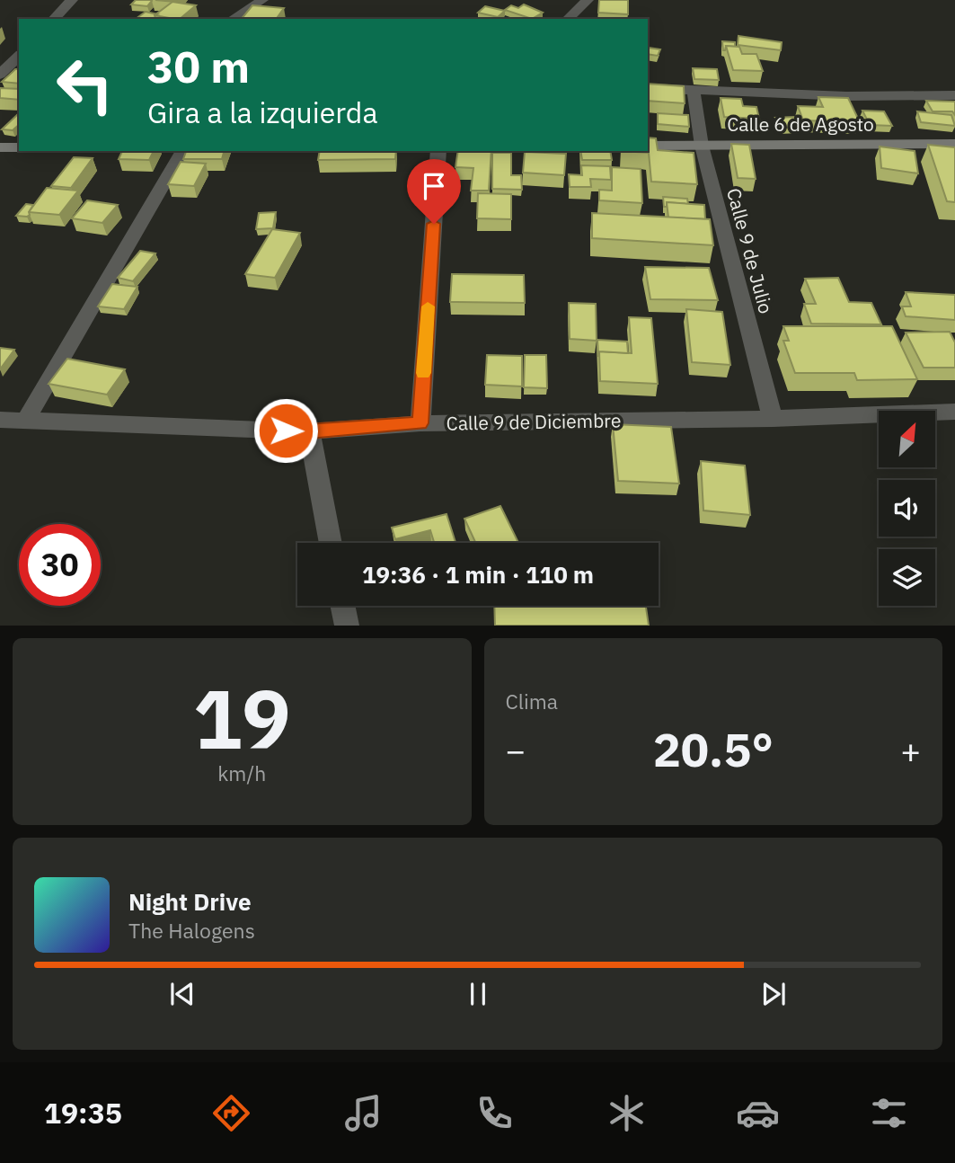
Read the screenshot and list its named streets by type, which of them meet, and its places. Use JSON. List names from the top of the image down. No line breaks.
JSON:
{"streets":{"main road":["Calle 6 de Agosto"],"street":["Calle 9 de Julio","Calle 9 de Diciembre"]},"crossings":[["Calle 6 de Agosto","Calle 9 de Julio"],["Calle 9 de Julio","Calle 9 de Diciembre"]],"north":"top right","page":{"turn":["30 m","Gira a la izquierda"],"limit":"30","trip":"19:36 · 1 min · 110 m","tile":[["19","km/h"],"Clima"],"heat":["−","20.5°","+"],"song":["Night Drive","The Halogens"],"tabs":"19:35"}}
